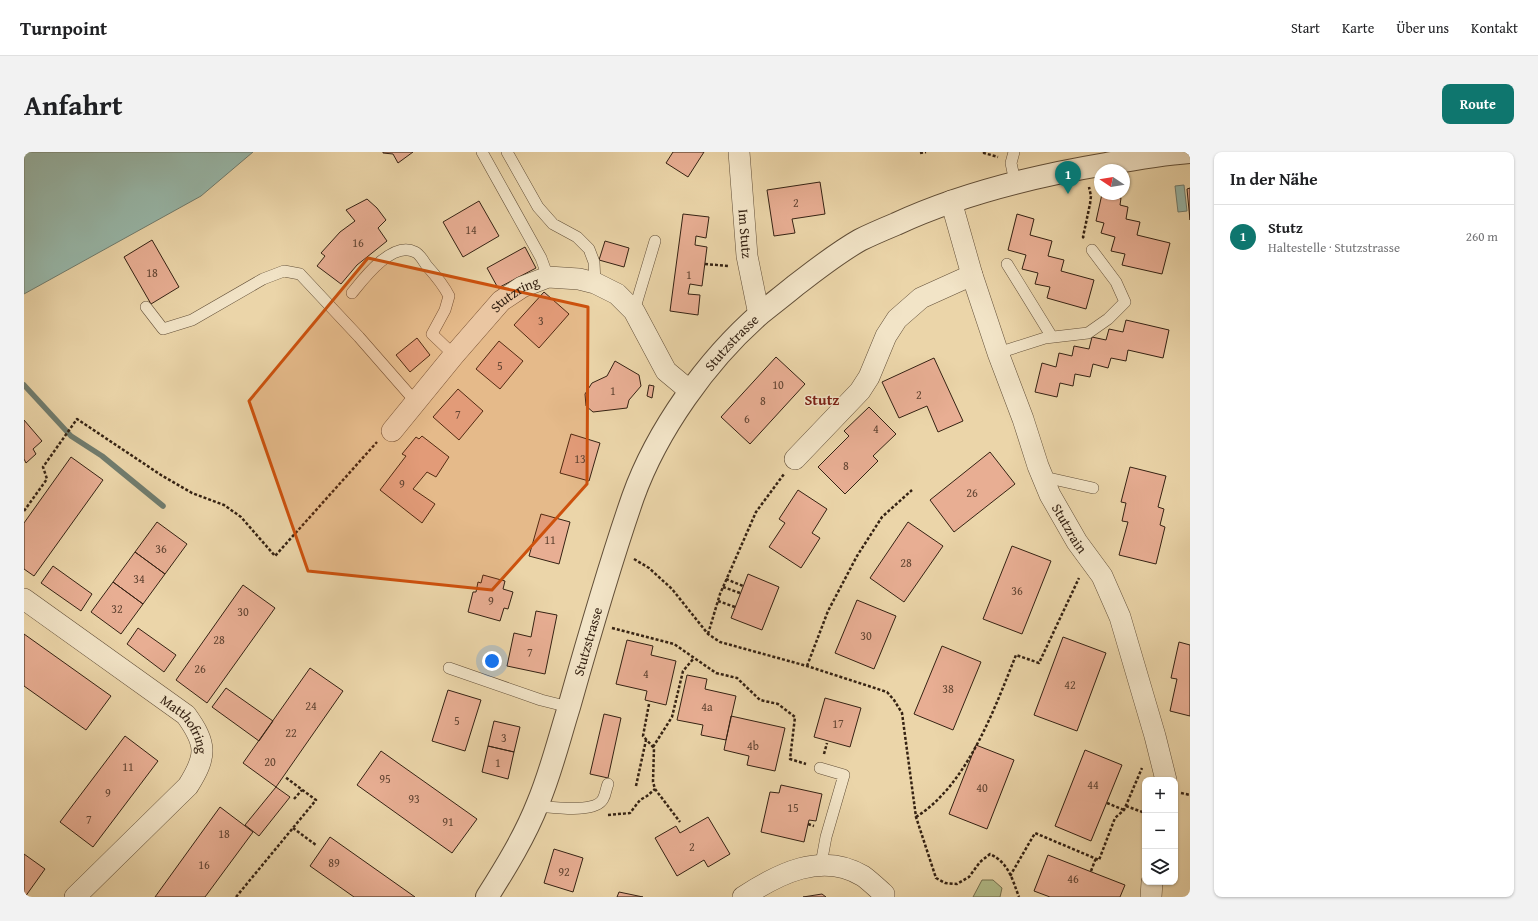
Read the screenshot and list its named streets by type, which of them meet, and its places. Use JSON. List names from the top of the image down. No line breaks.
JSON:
{"streets":{"street":["Im Stutz","Stutzring","Stutzstrasse","Stutzrain","Matthofring"]},"crossings":[["Im Stutz","Stutzstrasse"],["Stutzring","Stutzstrasse"],["Stutzstrasse","Stutzrain"]],"districts":["Stutz"],"house_numbers":["2","14","16","18","1","3","5","10","1","2","8","7","6","4","13","8","9","26","11","36","28","34","36","9","32","30","30","28","7","26","4","42","38","24","4a","5","17","22","3","4b","20","1","11","95","44","40","9","93","15","7","91","18","2","89","16","92","46"],"north":"left","page":{"header":"Turnpoint","nav":["Start","Karte","Über uns","Kontakt"],"title":"Anfahrt","buttons":"Route","heading":"In der Nähe","pins":"1","list":[{"mark":"1","name":"Stutz","note":"Haltestelle · Stutzstrasse","value":"260 m"}],"map_buttons":["+","−"]}}
